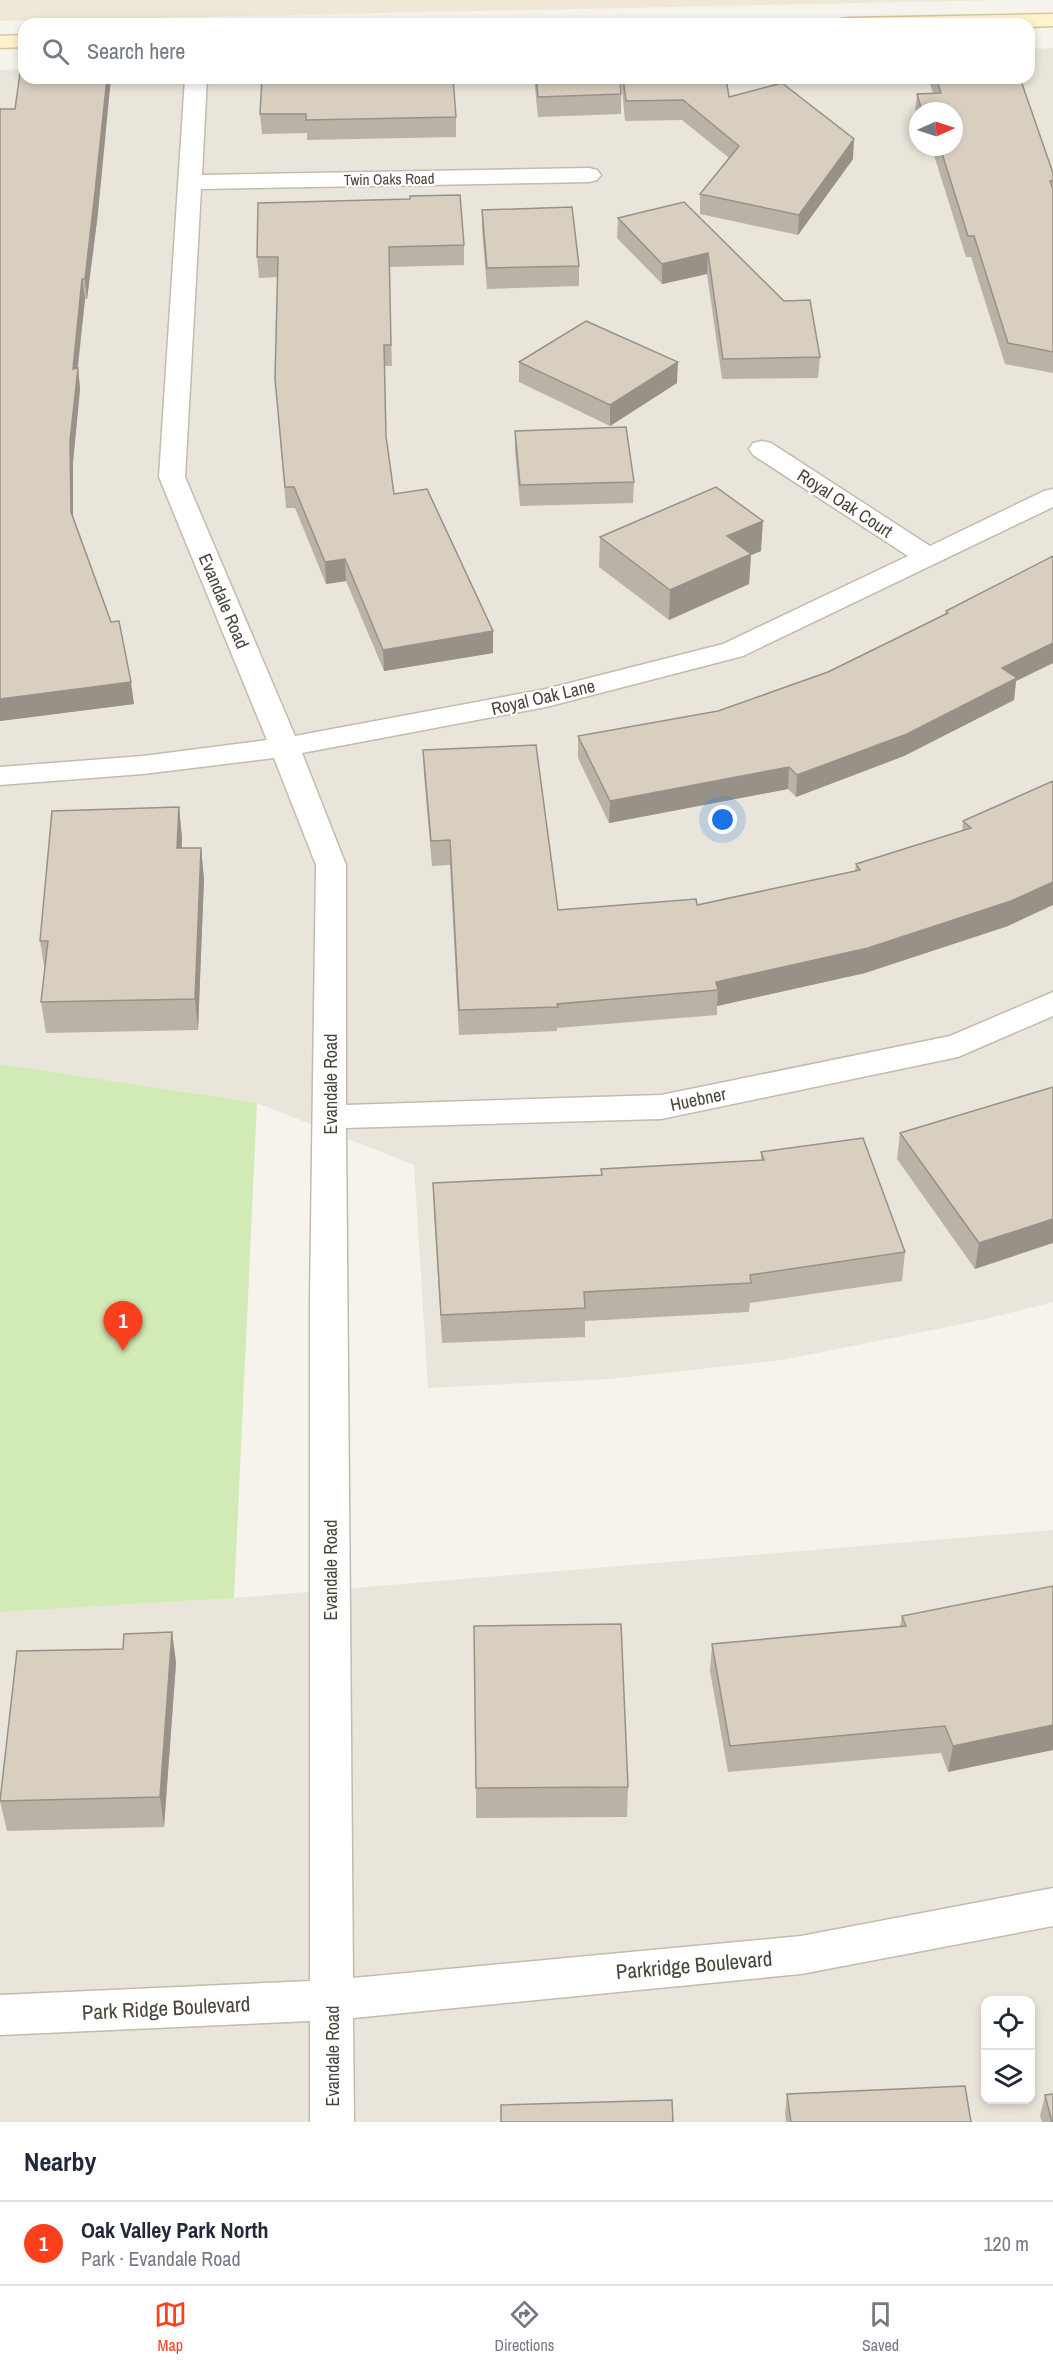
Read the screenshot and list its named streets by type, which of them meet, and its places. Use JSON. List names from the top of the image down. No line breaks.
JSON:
{"streets":{"street":["Twin Oaks Road","Royal Oak Court","Evandale Road","Royal Oak Lane","Huebner","Parkridge Boulevard","Park Ridge Boulevard"]},"crossings":[["Twin Oaks Road","Evandale Road"],["Royal Oak Court","Royal Oak Lane"],["Evandale Road","Royal Oak Lane"],["Evandale Road","Huebner"],["Evandale Road","Parkridge Boulevard"],["Evandale Road","Park Ridge Boulevard"],["Parkridge Boulevard","Park Ridge Boulevard"]],"north":"right","page":{"search":"Search here","pins":"1","heading":"Nearby","list":[{"mark":"1","name":"Oak Valley Park North","note":"Park · Evandale Road","value":"120 m"}],"nav":["Map","Directions","Saved"]}}
